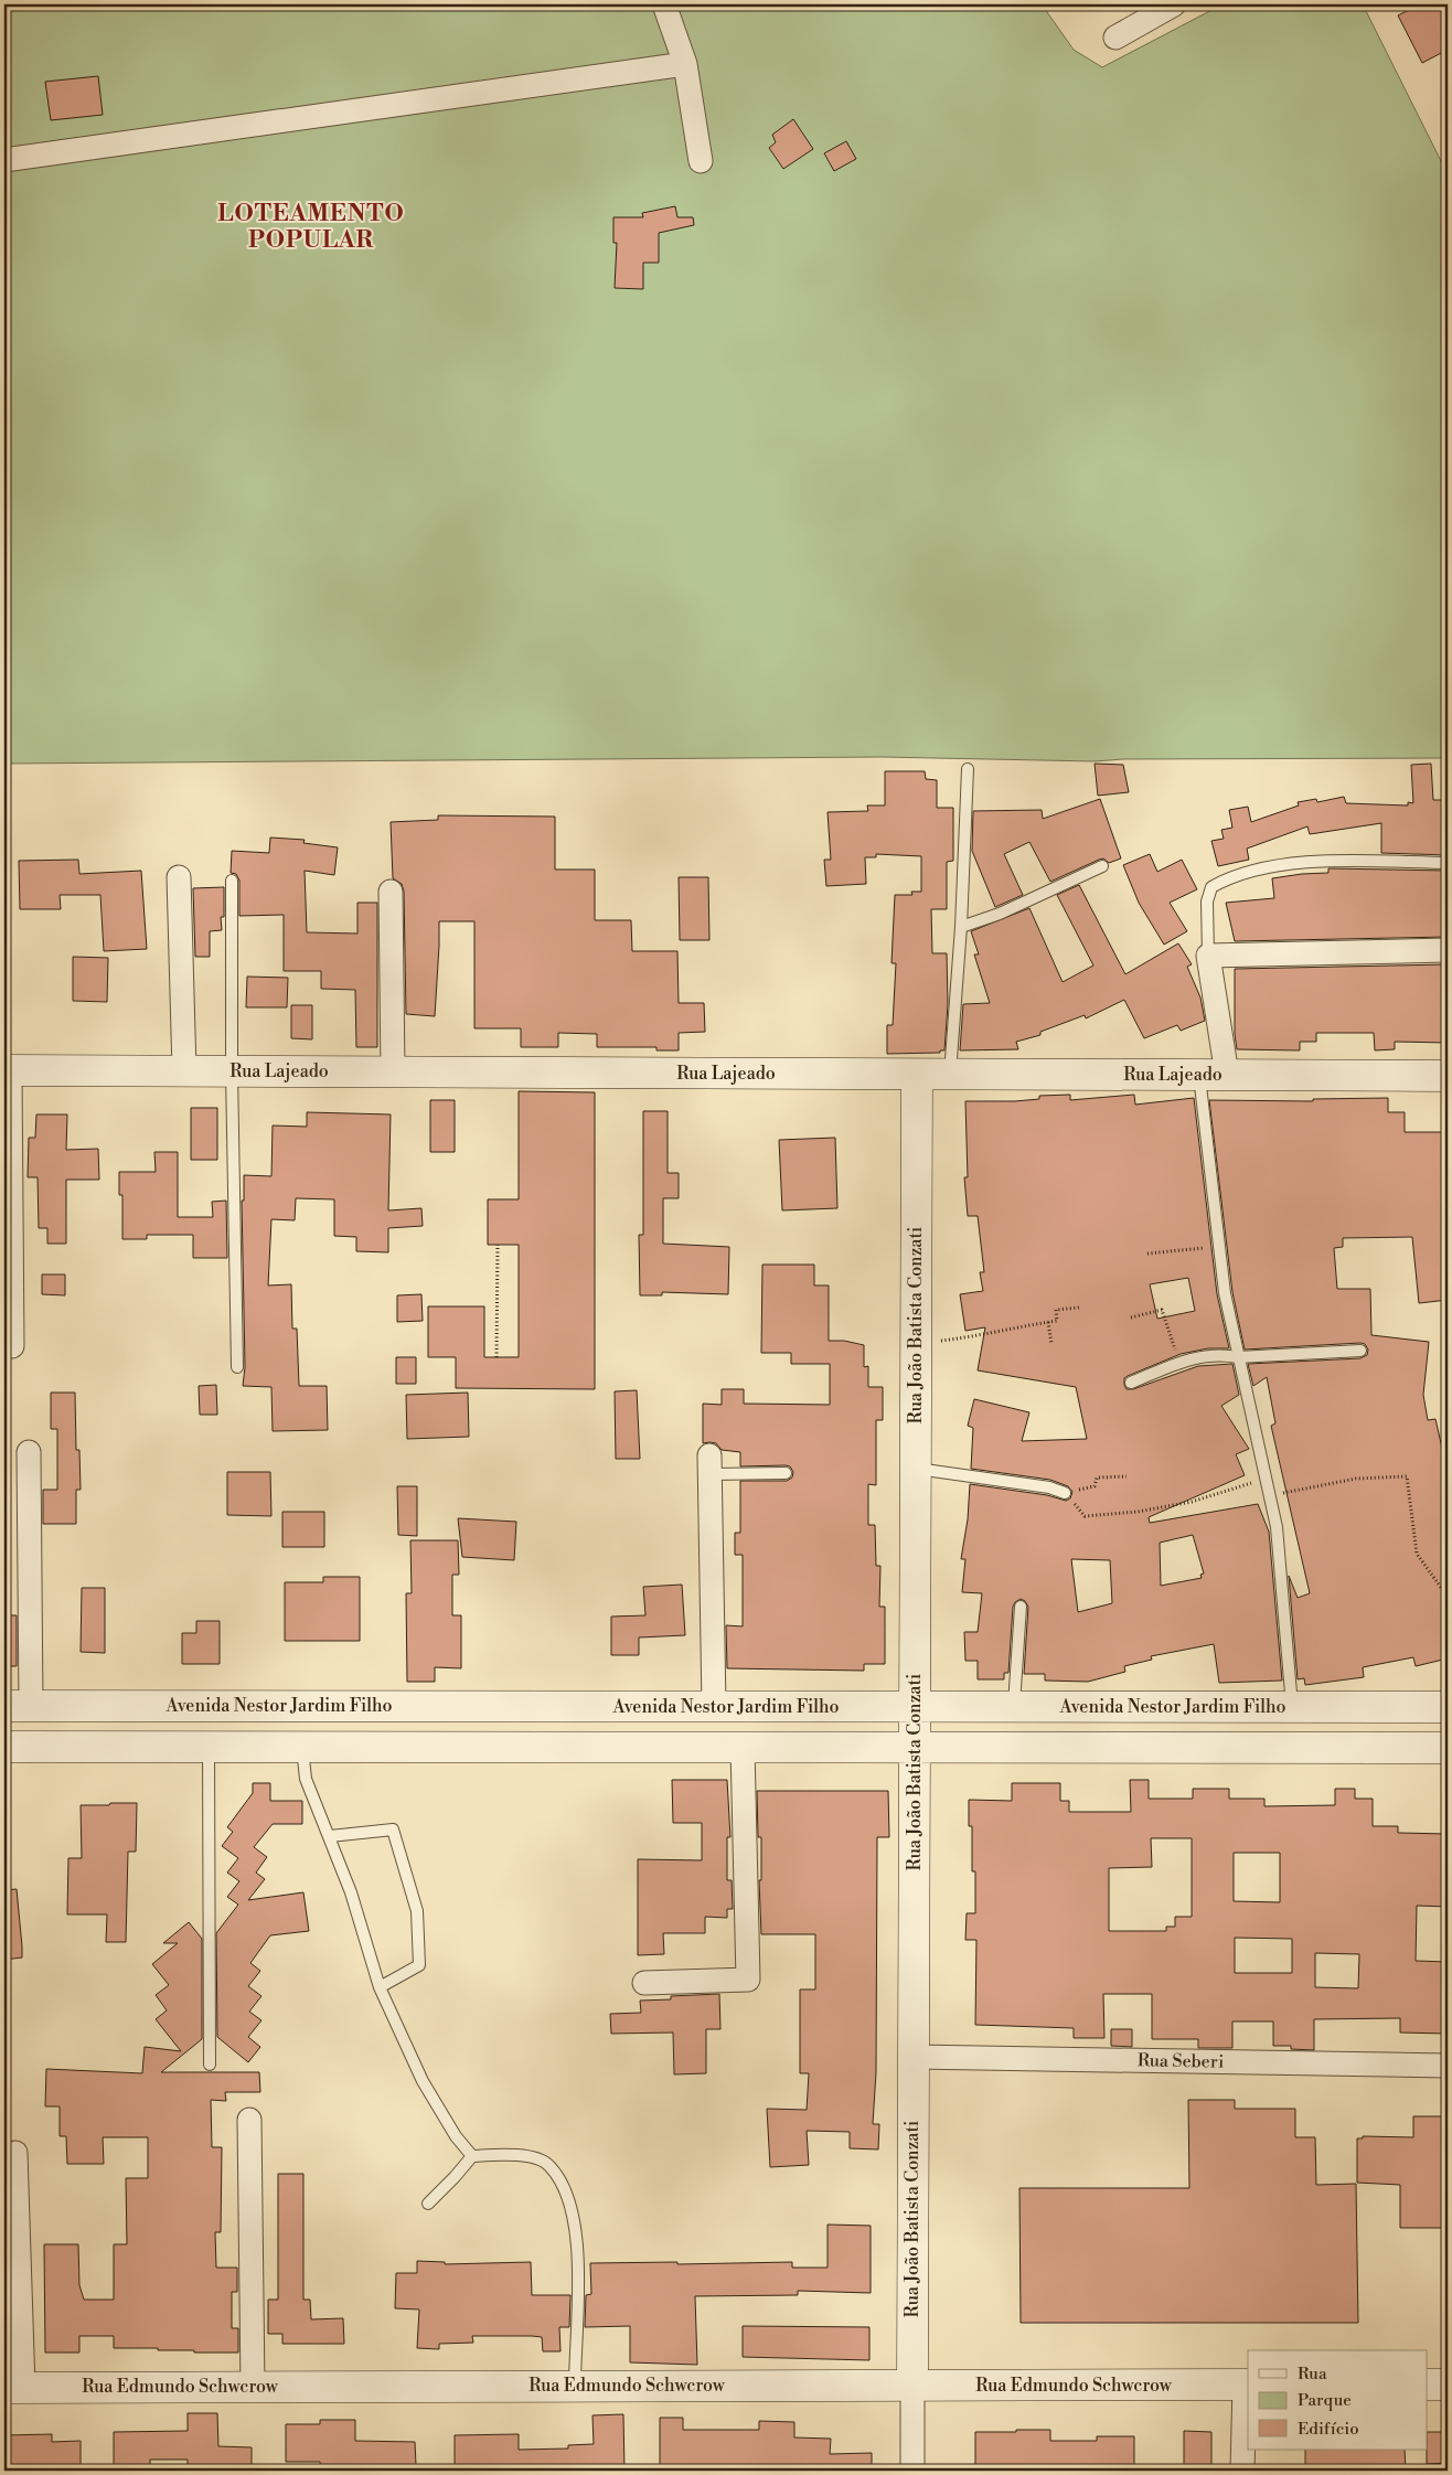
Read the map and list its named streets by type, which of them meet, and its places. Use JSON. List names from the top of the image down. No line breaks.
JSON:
{"streets":{"street":["Rua Lajeado","Rua João Batista Conzati","Avenida Nestor Jardim Filho","Rua Seberi","Rua Edmundo Schwcrow"]},"crossings":[["Rua Lajeado","Rua João Batista Conzati"],["Rua João Batista Conzati","Avenida Nestor Jardim Filho"],["Rua João Batista Conzati","Rua Seberi"],["Rua João Batista Conzati","Rua Edmundo Schwcrow"]],"districts":["LOTEAMENTO POPULAR"],"legend":["Rua","Parque","Edifício"]}
